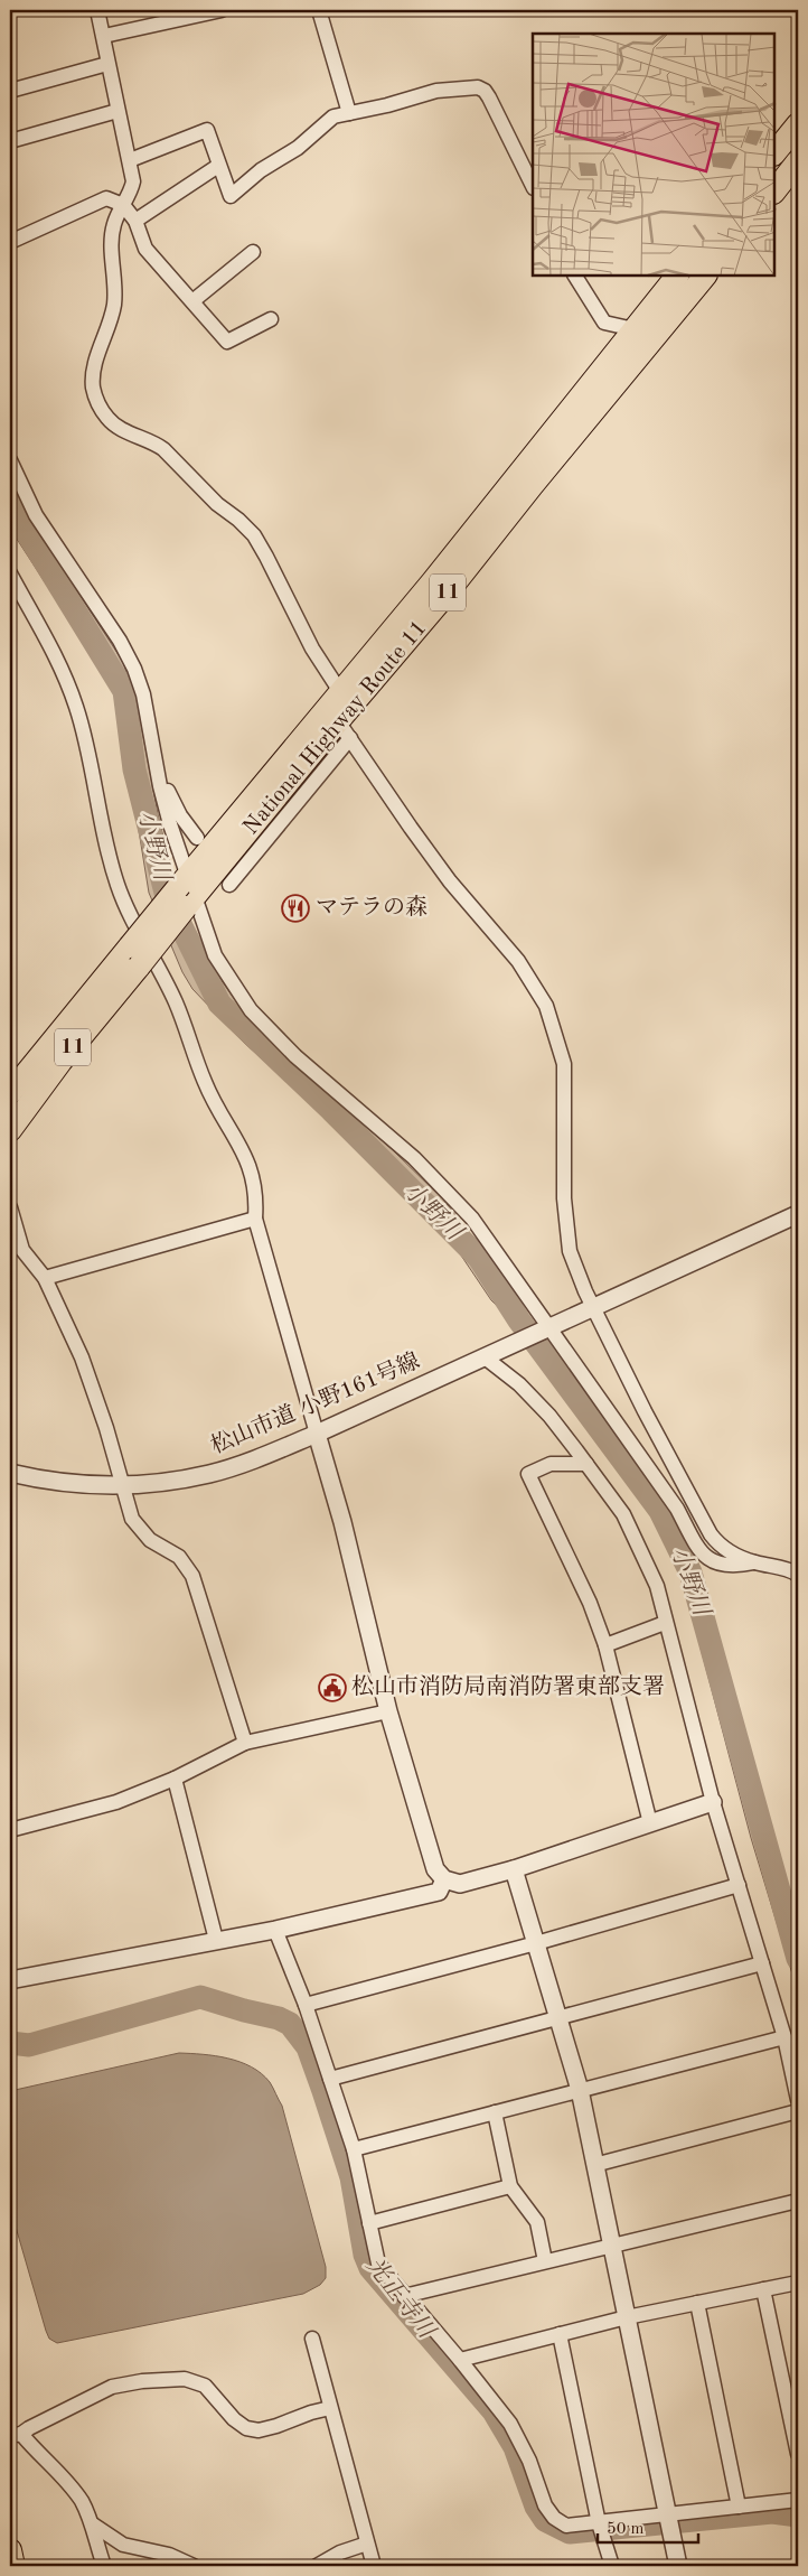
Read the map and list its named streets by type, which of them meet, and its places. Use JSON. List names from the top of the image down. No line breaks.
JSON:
{"streets":{"highway":["11","National Highway Route 11"],"street":["松山市道 小野161号線"]},"water":["小野川","光正寺川"],"places":{"restaurant":["マテラの森"],"public building":["松山市消防局南消防署東部支署"]},"scale_bar":"50 m"}
